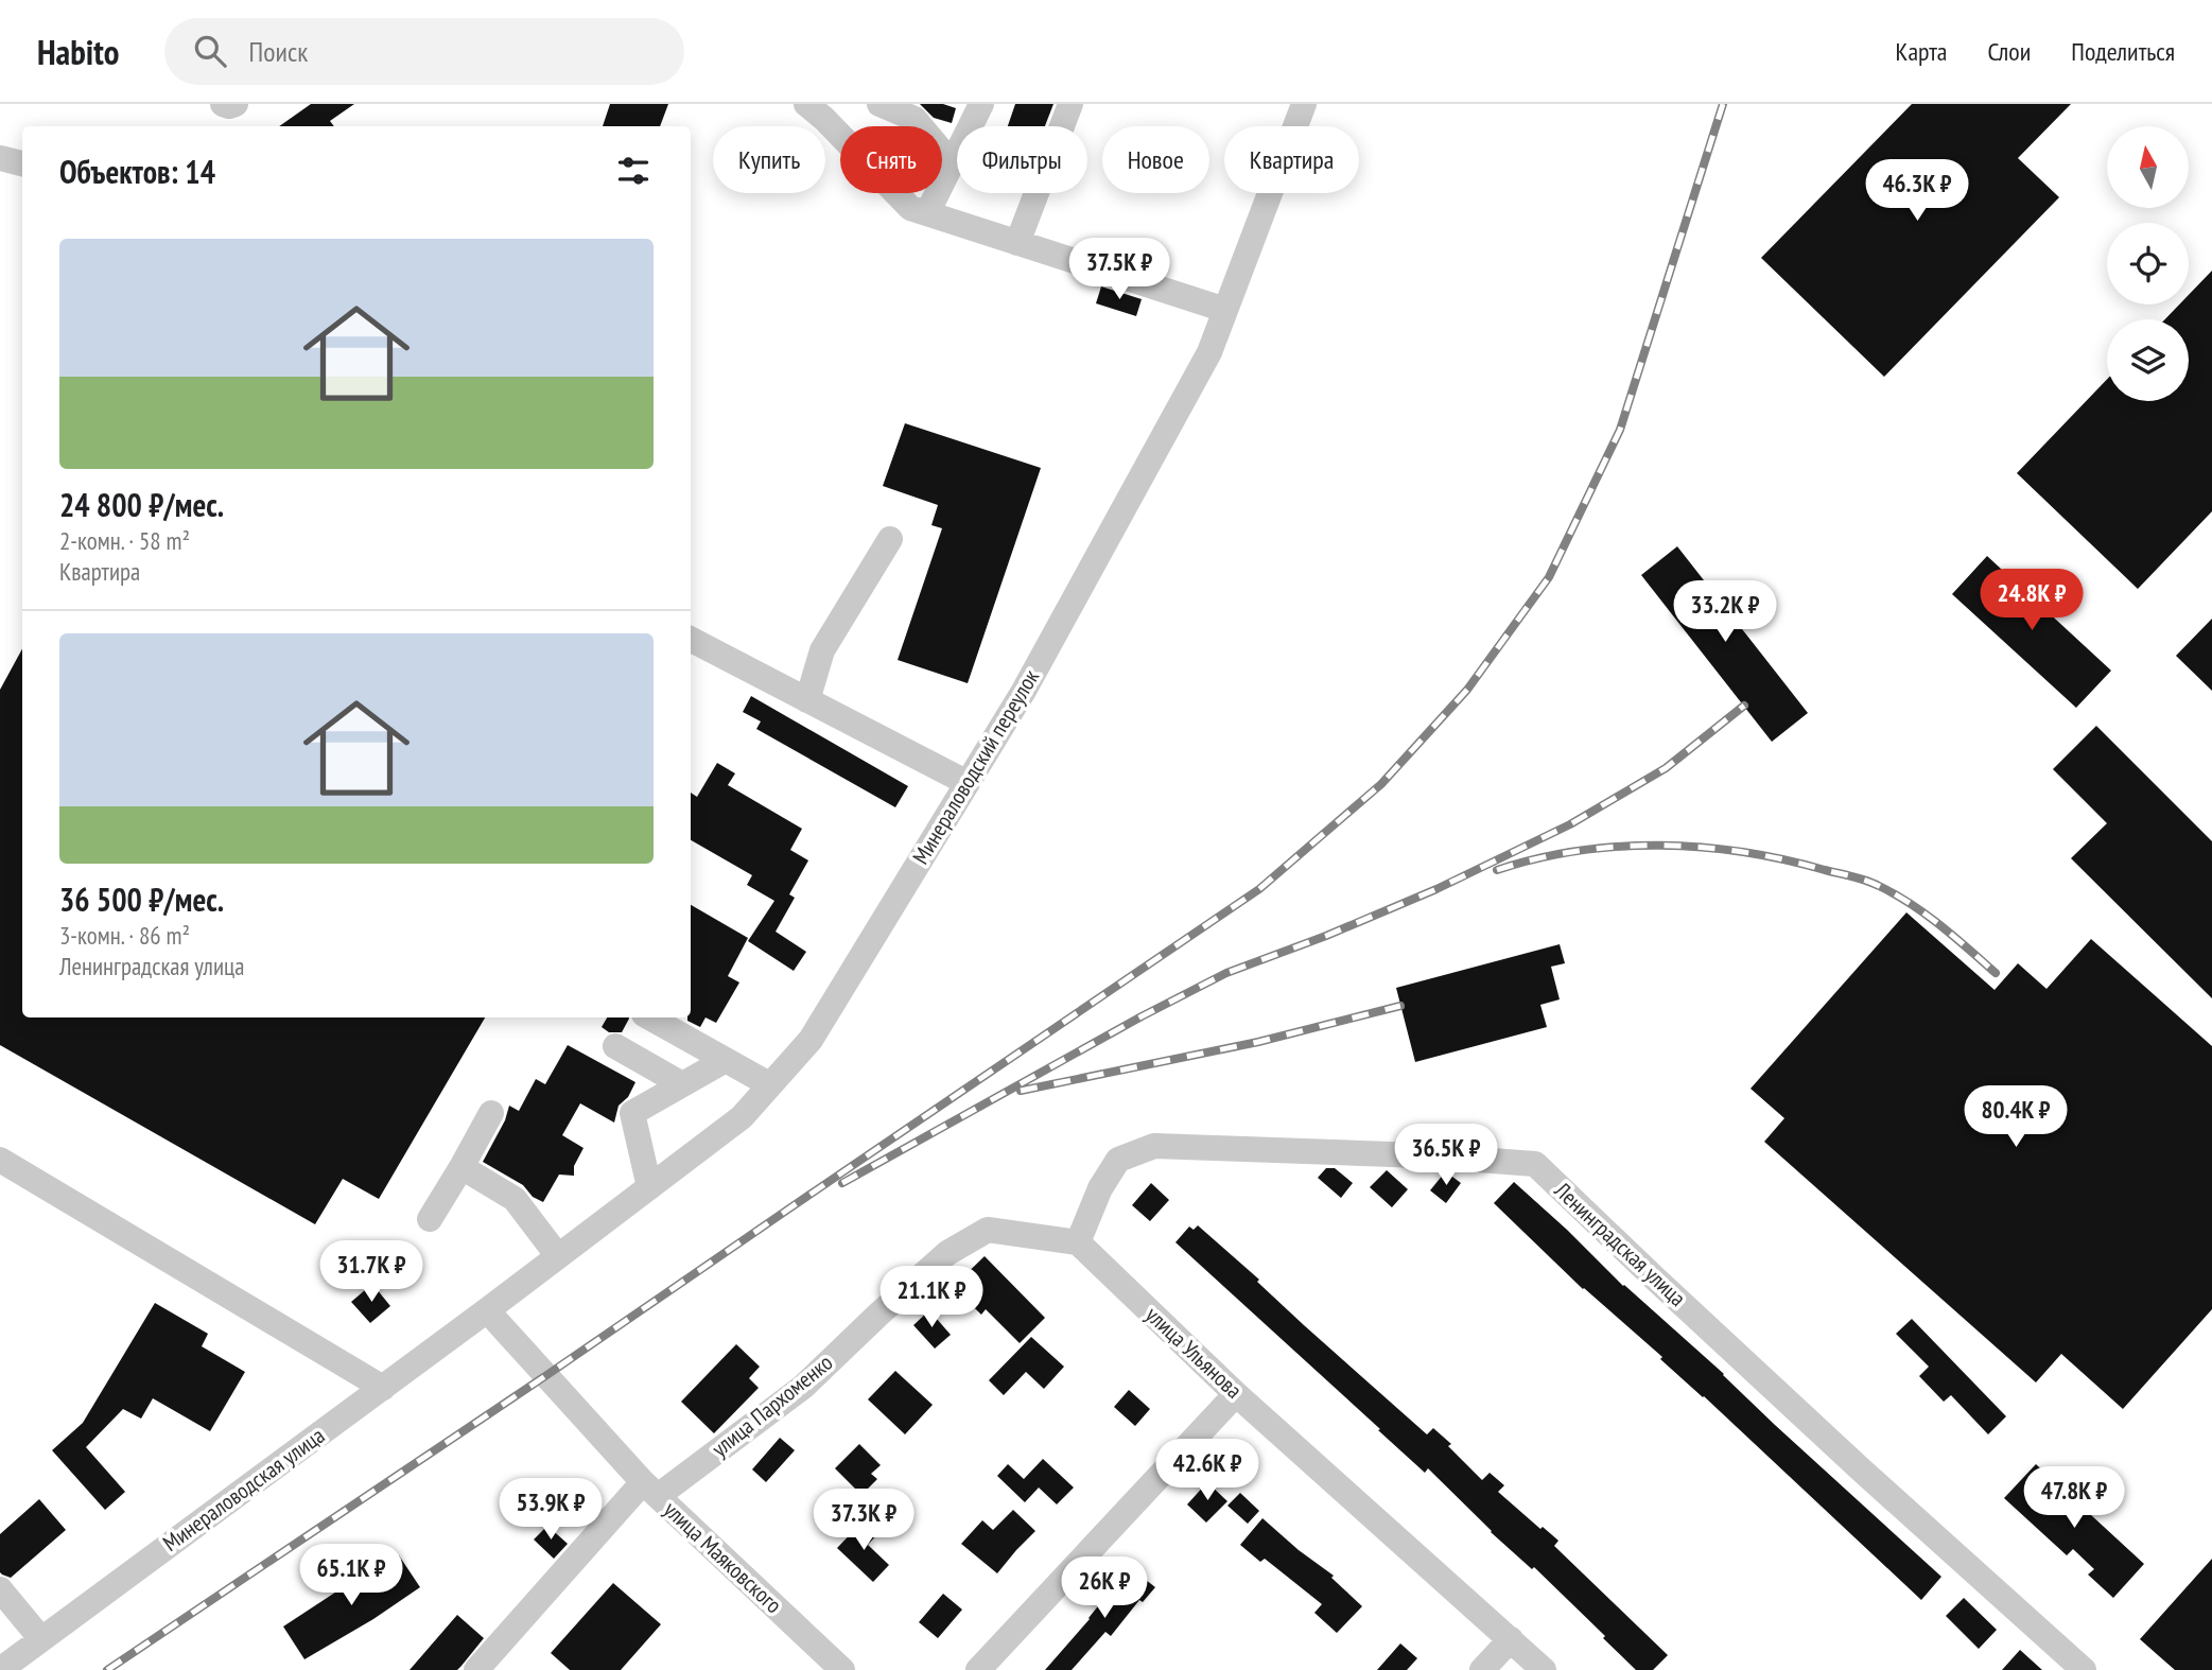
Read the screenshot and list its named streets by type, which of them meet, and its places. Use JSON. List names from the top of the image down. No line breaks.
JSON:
{"streets":{"street":["Минераловодский переулок","Ленинградская улица","улица Ульянова","улица Пархоменко","Минераловодская улица","улица Маяковского"]},"crossings":[["Минераловодский переулок","Минераловодская улица"],["Минераловодский переулок","улица Маяковского"],["Ленинградская улица","улица Ульянова"],["Ленинградская улица","улица Пархоменко"],["улица Ульянова","улица Пархоменко"],["улица Пархоменко","улица Маяковского"],["Минераловодская улица","улица Маяковского"]],"north":"top","page":{"header":"Habito","search":"Поиск","nav":["Карта","Слои","Поделиться"],"chip":["Купить","Снять","Фильтры","Новое","Квартира"],"heading":"Объектов: 14","price":["46.3K ₽","37.5K ₽","24.8K ₽","33.2K ₽","80.4K ₽","36.5K ₽","31.7K ₽","21.1K ₽","42.6K ₽","47.8K ₽","53.9K ₽","37.3K ₽","65.1K ₽","26K ₽"],"list":[{"name":"24 800 ₽/мес.","note":"2-комн. · 58 m² · Квартира"},{"name":"36 500 ₽/мес.","note":"3-комн. · 86 m² · Ленинградская улица"}]}}
